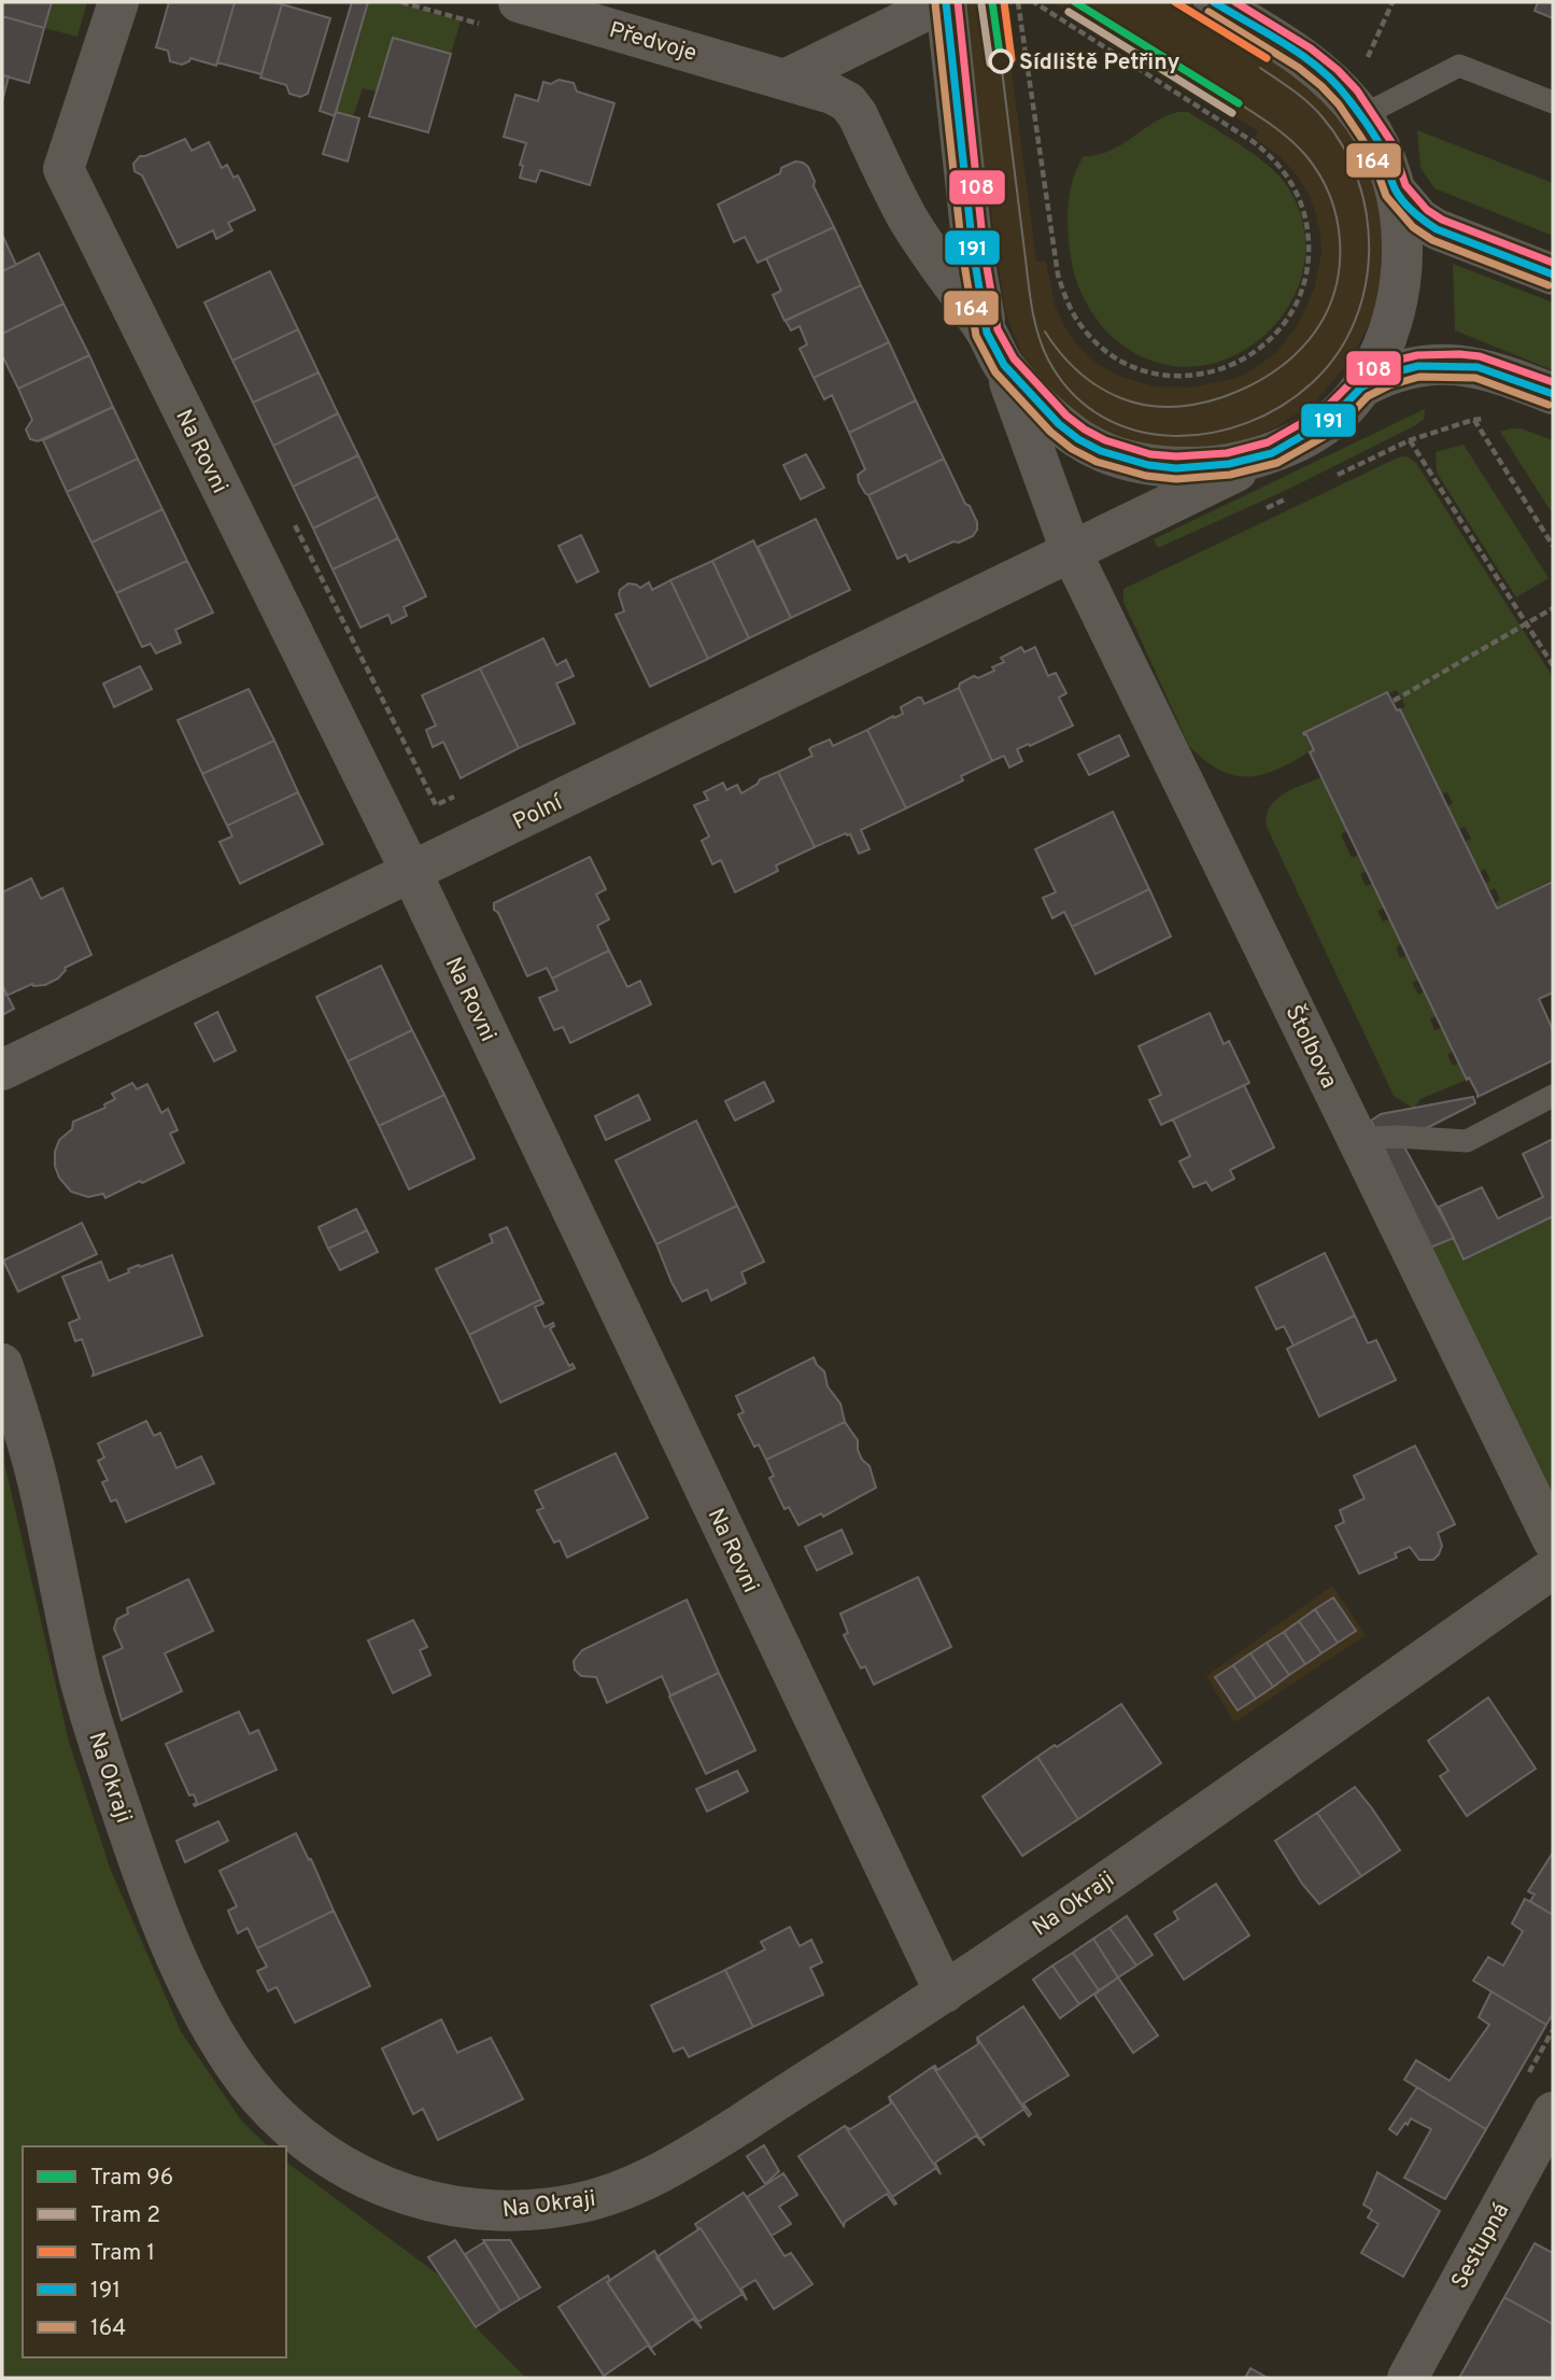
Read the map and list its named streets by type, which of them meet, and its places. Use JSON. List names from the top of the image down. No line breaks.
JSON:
{"streets":{"street":["Předvoje","Na Rovni","Polní","Štolbova","Na Okraji","Sestupná"]},"crossings":[["Předvoje","Štolbova"],["Na Rovni","Polní"],["Na Rovni","Na Okraji"],["Polní","Štolbova"]],"places":["Sídliště Petřiny"],"lines":["tram line 96","tram line 1","transit line 191","transit line 108","transit line 164","tram line 2"],"legend":["Tram 96","Tram 2","Tram 1","191","164"]}
